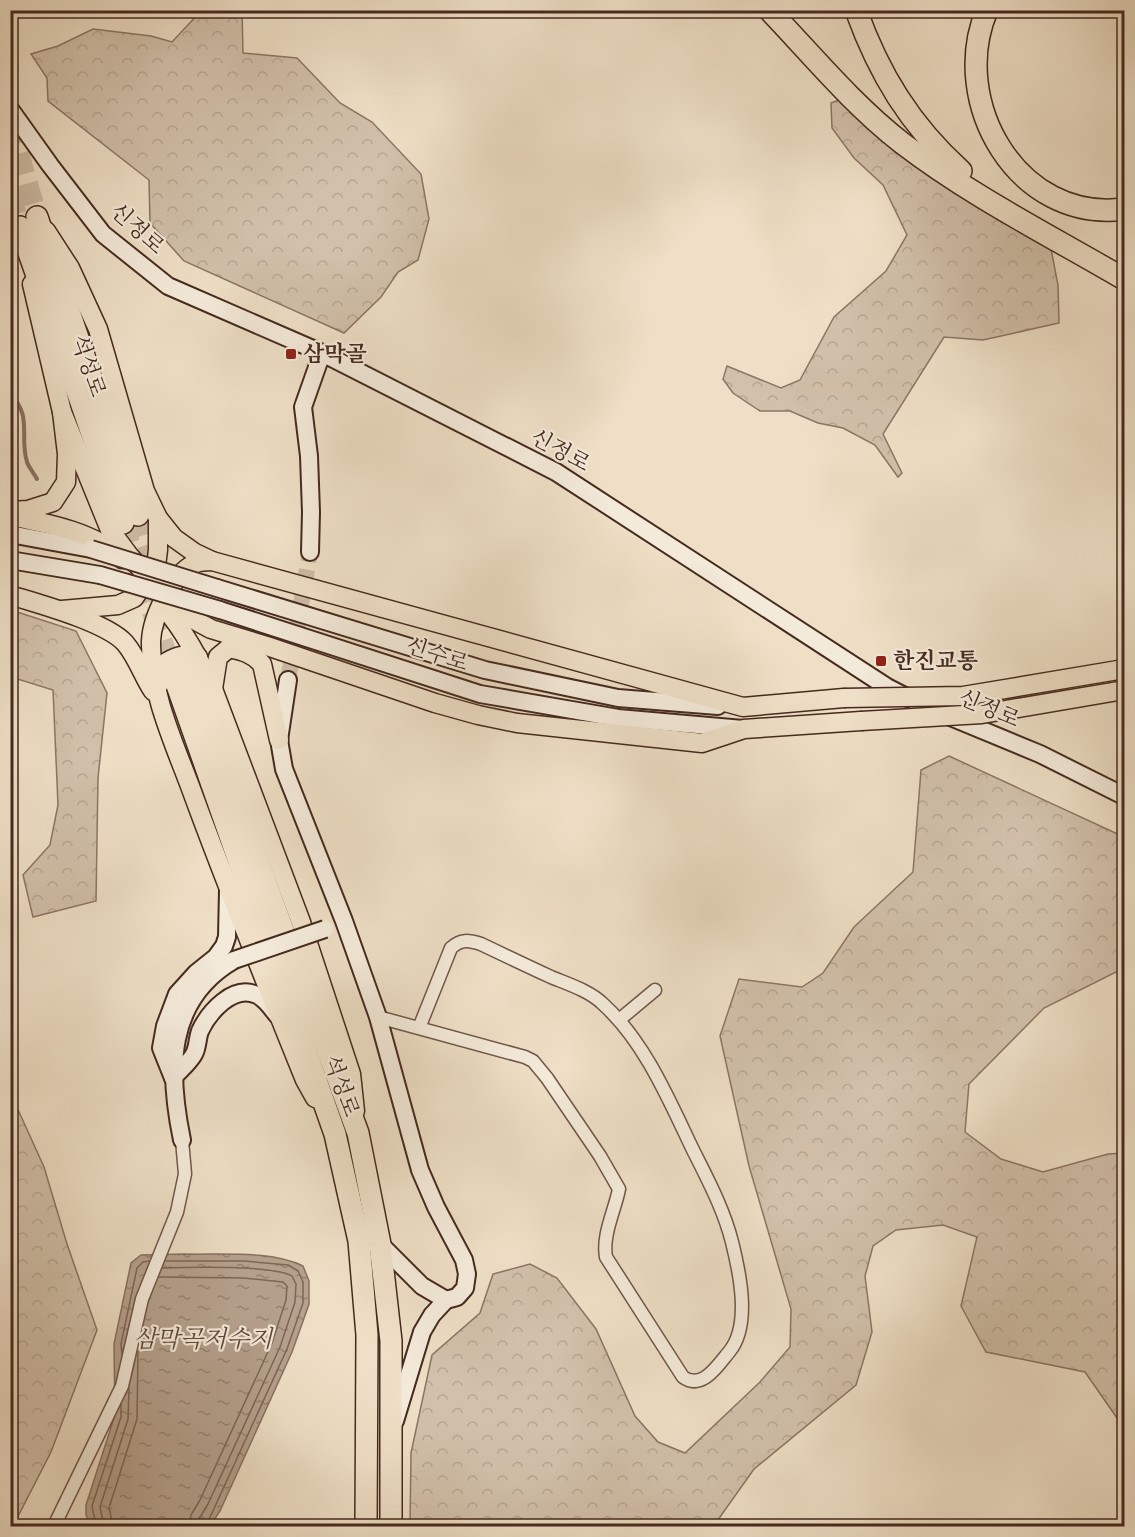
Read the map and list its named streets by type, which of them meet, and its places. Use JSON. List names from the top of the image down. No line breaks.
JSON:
{"streets":{"highway":["석성로"],"main road":["신수로"],"street":["신정로"]},"water":["삼막곡저수지"],"places":{"transit":["삼막골","한진교통"]}}
